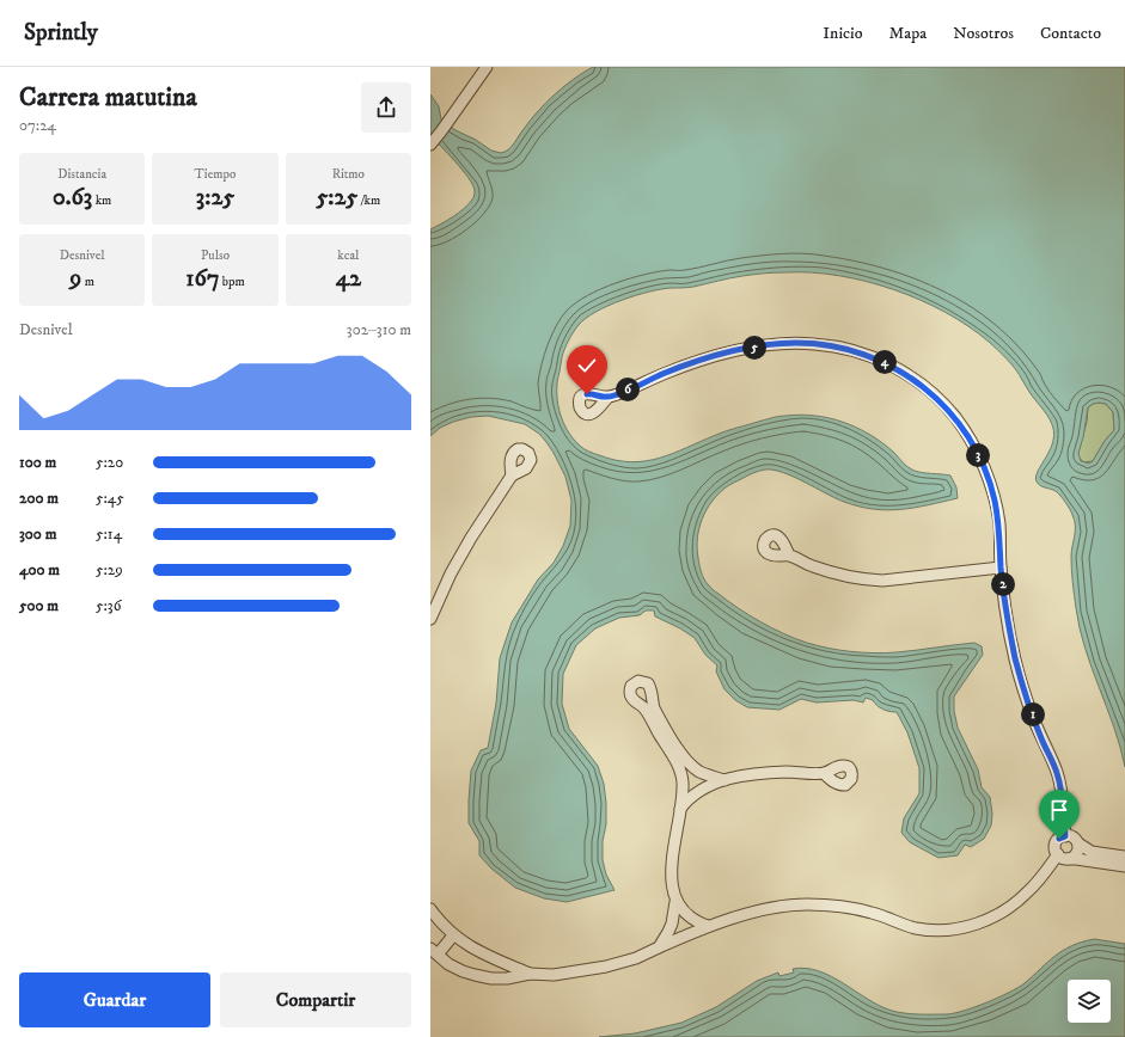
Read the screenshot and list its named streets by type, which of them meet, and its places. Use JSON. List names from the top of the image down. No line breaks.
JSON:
{"page":{"header":"Sprintly","nav":["Inicio","Mapa","Nosotros","Contacto"],"heading":["Carrera matutina","07:24"],"stats":[["Distancia","0.63 km"],["Tiempo","3:25"],["Ritmo","5:25 /km"],["Desnivel","9 m"],["Pulso","167 bpm"],["kcal","42"]],"chart":["Desnivel","302–310 m"],"pins":["5","4","6","3","2","1"],"list":[{"name":"100 m","note":"5:20"},{"name":"200 m","note":"5:45"},{"name":"300 m","note":"5:14"},{"name":"400 m","note":"5:29"},{"name":"500 m","note":"5:36"}],"buttons":["Guardar","Compartir"]}}
